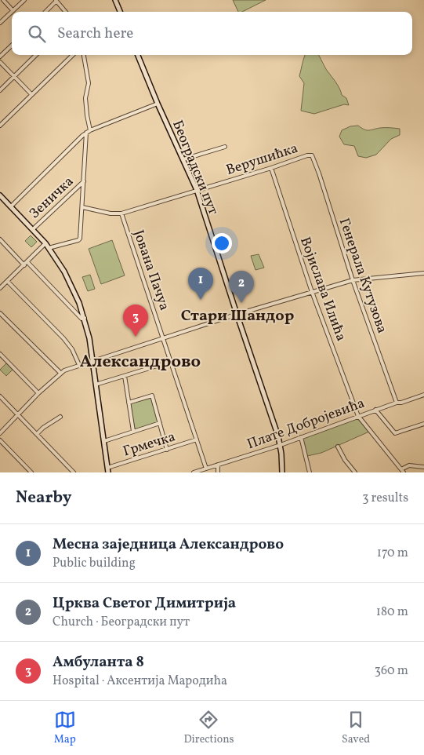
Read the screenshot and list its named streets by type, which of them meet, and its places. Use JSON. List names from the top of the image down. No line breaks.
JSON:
{"streets":{"main road":["Београдски пут"],"street":["Верушићка","Зеничка","Јована Пачуа","Генерала Кутузова","Војислава Илића","Плате Добројевића","Грмечка"]},"crossings":[["Верушићка","Београдски пут"],["Верушићка","Јована Пачуа"],["Верушићка","Генерала Кутузова"],["Верушићка","Војислава Илића"],["Београдски пут","Плате Добројевића"],["Јована Пачуа","Плате Добројевића"],["Јована Пачуа","Грмечка"],["Генерала Кутузова","Плате Добројевића"],["Војислава Илића","Плате Добројевића"]],"districts":["Стари Шандор","Александрово"],"page":{"search":"Search here","pins":["1","2","3"],"heading":["Nearby","3 results"],"list":[{"mark":"1","name":"Месна заједница Александрово","note":"Public building","value":"170 m"},{"mark":"2","name":"Црква Светог Димитрија","note":"Church · Београдски пут","value":"180 m"},{"mark":"3","name":"Амбуланта 8","note":"Hospital · Аксентија Мародића","value":"360 m"}],"nav":["Map","Directions","Saved"]}}
